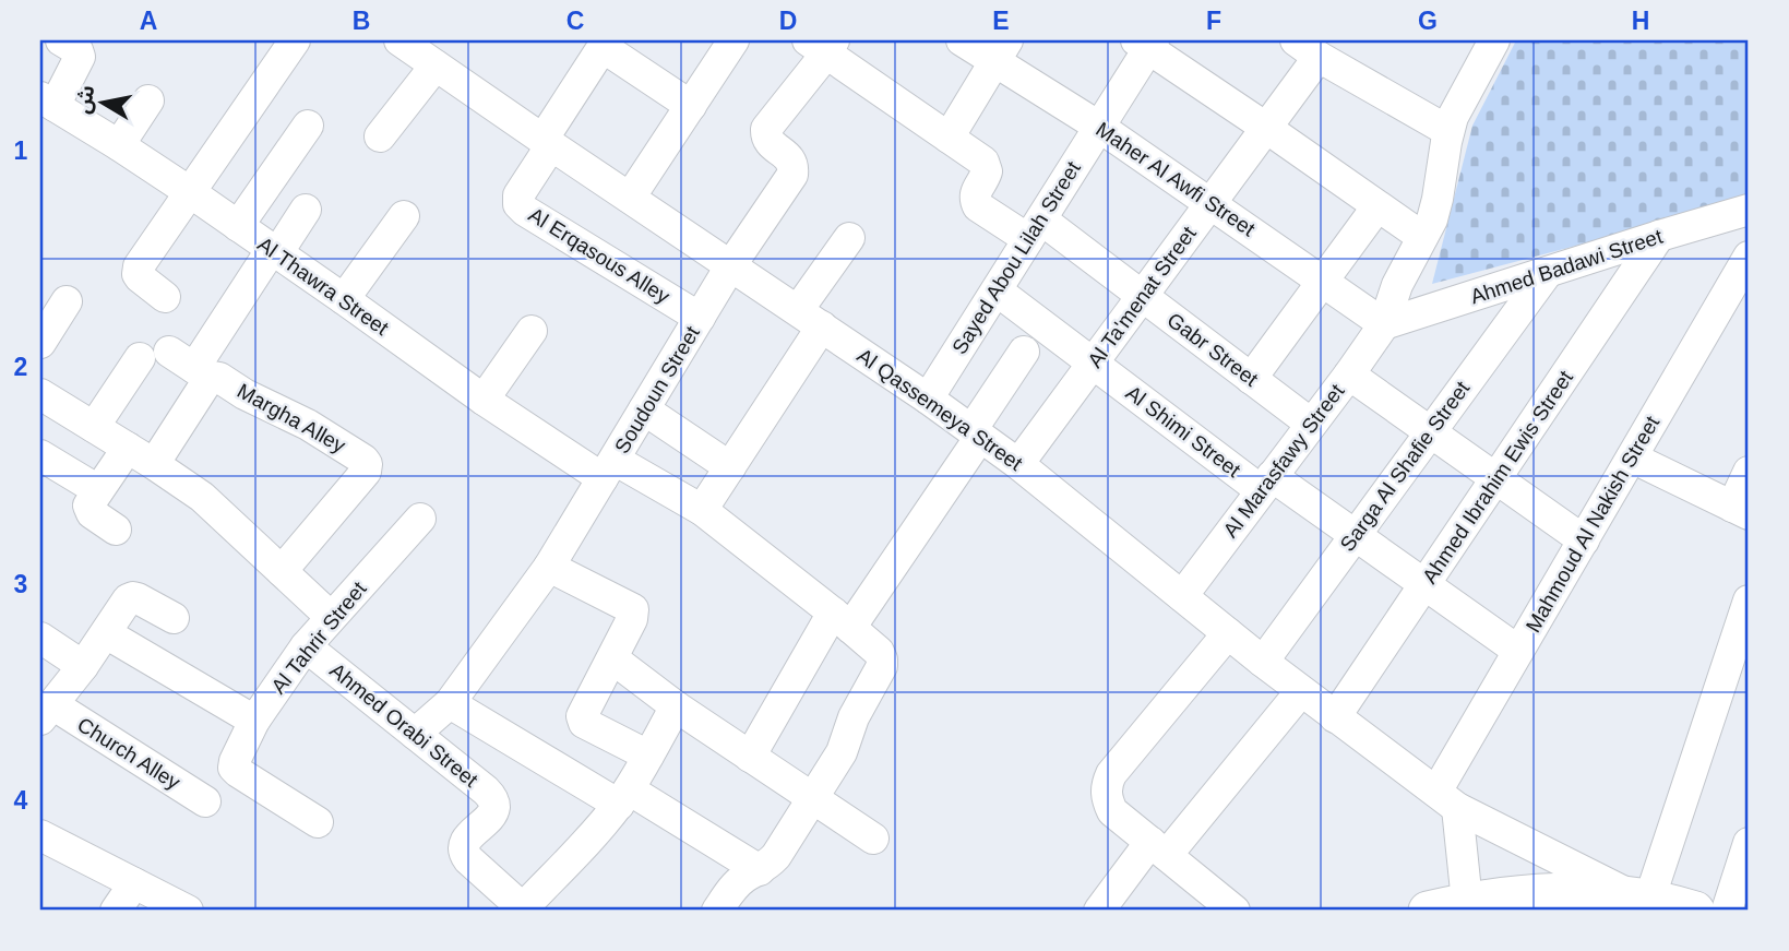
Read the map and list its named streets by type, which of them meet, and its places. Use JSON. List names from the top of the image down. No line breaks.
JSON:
{"streets":{"street":["Maher Al Awfi Street","Al Erqasous Alley","Sayed Abou Lilah Street","Ahmed Badawi Street","Al Thawra Street","Al Ta'menat Street","Gabr Street","Soudoun Street","Al Qassemeya Street","Margha Alley","Al Shimi Street","Al Marasfawy Street","Sarga Al Shafie Street","Ahmed Ibrahim Ewis Street","Mahmoud Al Nakish Street","Al Tahrir Street","Ahmed Orabi Street","Church Alley"]},"crossings":[["Maher Al Awfi Street","Sayed Abou Lilah Street"],["Maher Al Awfi Street","Ahmed Badawi Street"],["Maher Al Awfi Street","Al Ta'menat Street"],["Maher Al Awfi Street","Al Marasfawy Street"],["Al Erqasous Alley","Soudoun Street"],["Al Erqasous Alley","Al Qassemeya Street"],["Sayed Abou Lilah Street","Gabr Street"],["Sayed Abou Lilah Street","Al Qassemeya Street"],["Sayed Abou Lilah Street","Al Shimi Street"],["Ahmed Badawi Street","Al Marasfawy Street"],["Ahmed Badawi Street","Sarga Al Shafie Street"],["Ahmed Badawi Street","Ahmed Ibrahim Ewis Street"],["Al Thawra Street","Soudoun Street"],["Al Ta'menat Street","Gabr Street"],["Al Ta'menat Street","Al Qassemeya Street"],["Al Ta'menat Street","Al Shimi Street"],["Gabr Street","Al Marasfawy Street"],["Soudoun Street","Al Qassemeya Street"],["Soudoun Street","Ahmed Orabi Street"],["Al Qassemeya Street","Al Marasfawy Street"],["Al Qassemeya Street","Sarga Al Shafie Street"],["Al Qassemeya Street","Ahmed Ibrahim Ewis Street"],["Al Qassemeya Street","Mahmoud Al Nakish Street"],["Al Shimi Street","Al Marasfawy Street"],["Al Shimi Street","Sarga Al Shafie Street"],["Al Shimi Street","Ahmed Ibrahim Ewis Street"],["Al Shimi Street","Mahmoud Al Nakish Street"],["Al Tahrir Street","Ahmed Orabi Street"]],"north":"left","grid":{"columns":["A","B","C","D","E","F","G","H"],"rows":["1","2","3","4"]}}
